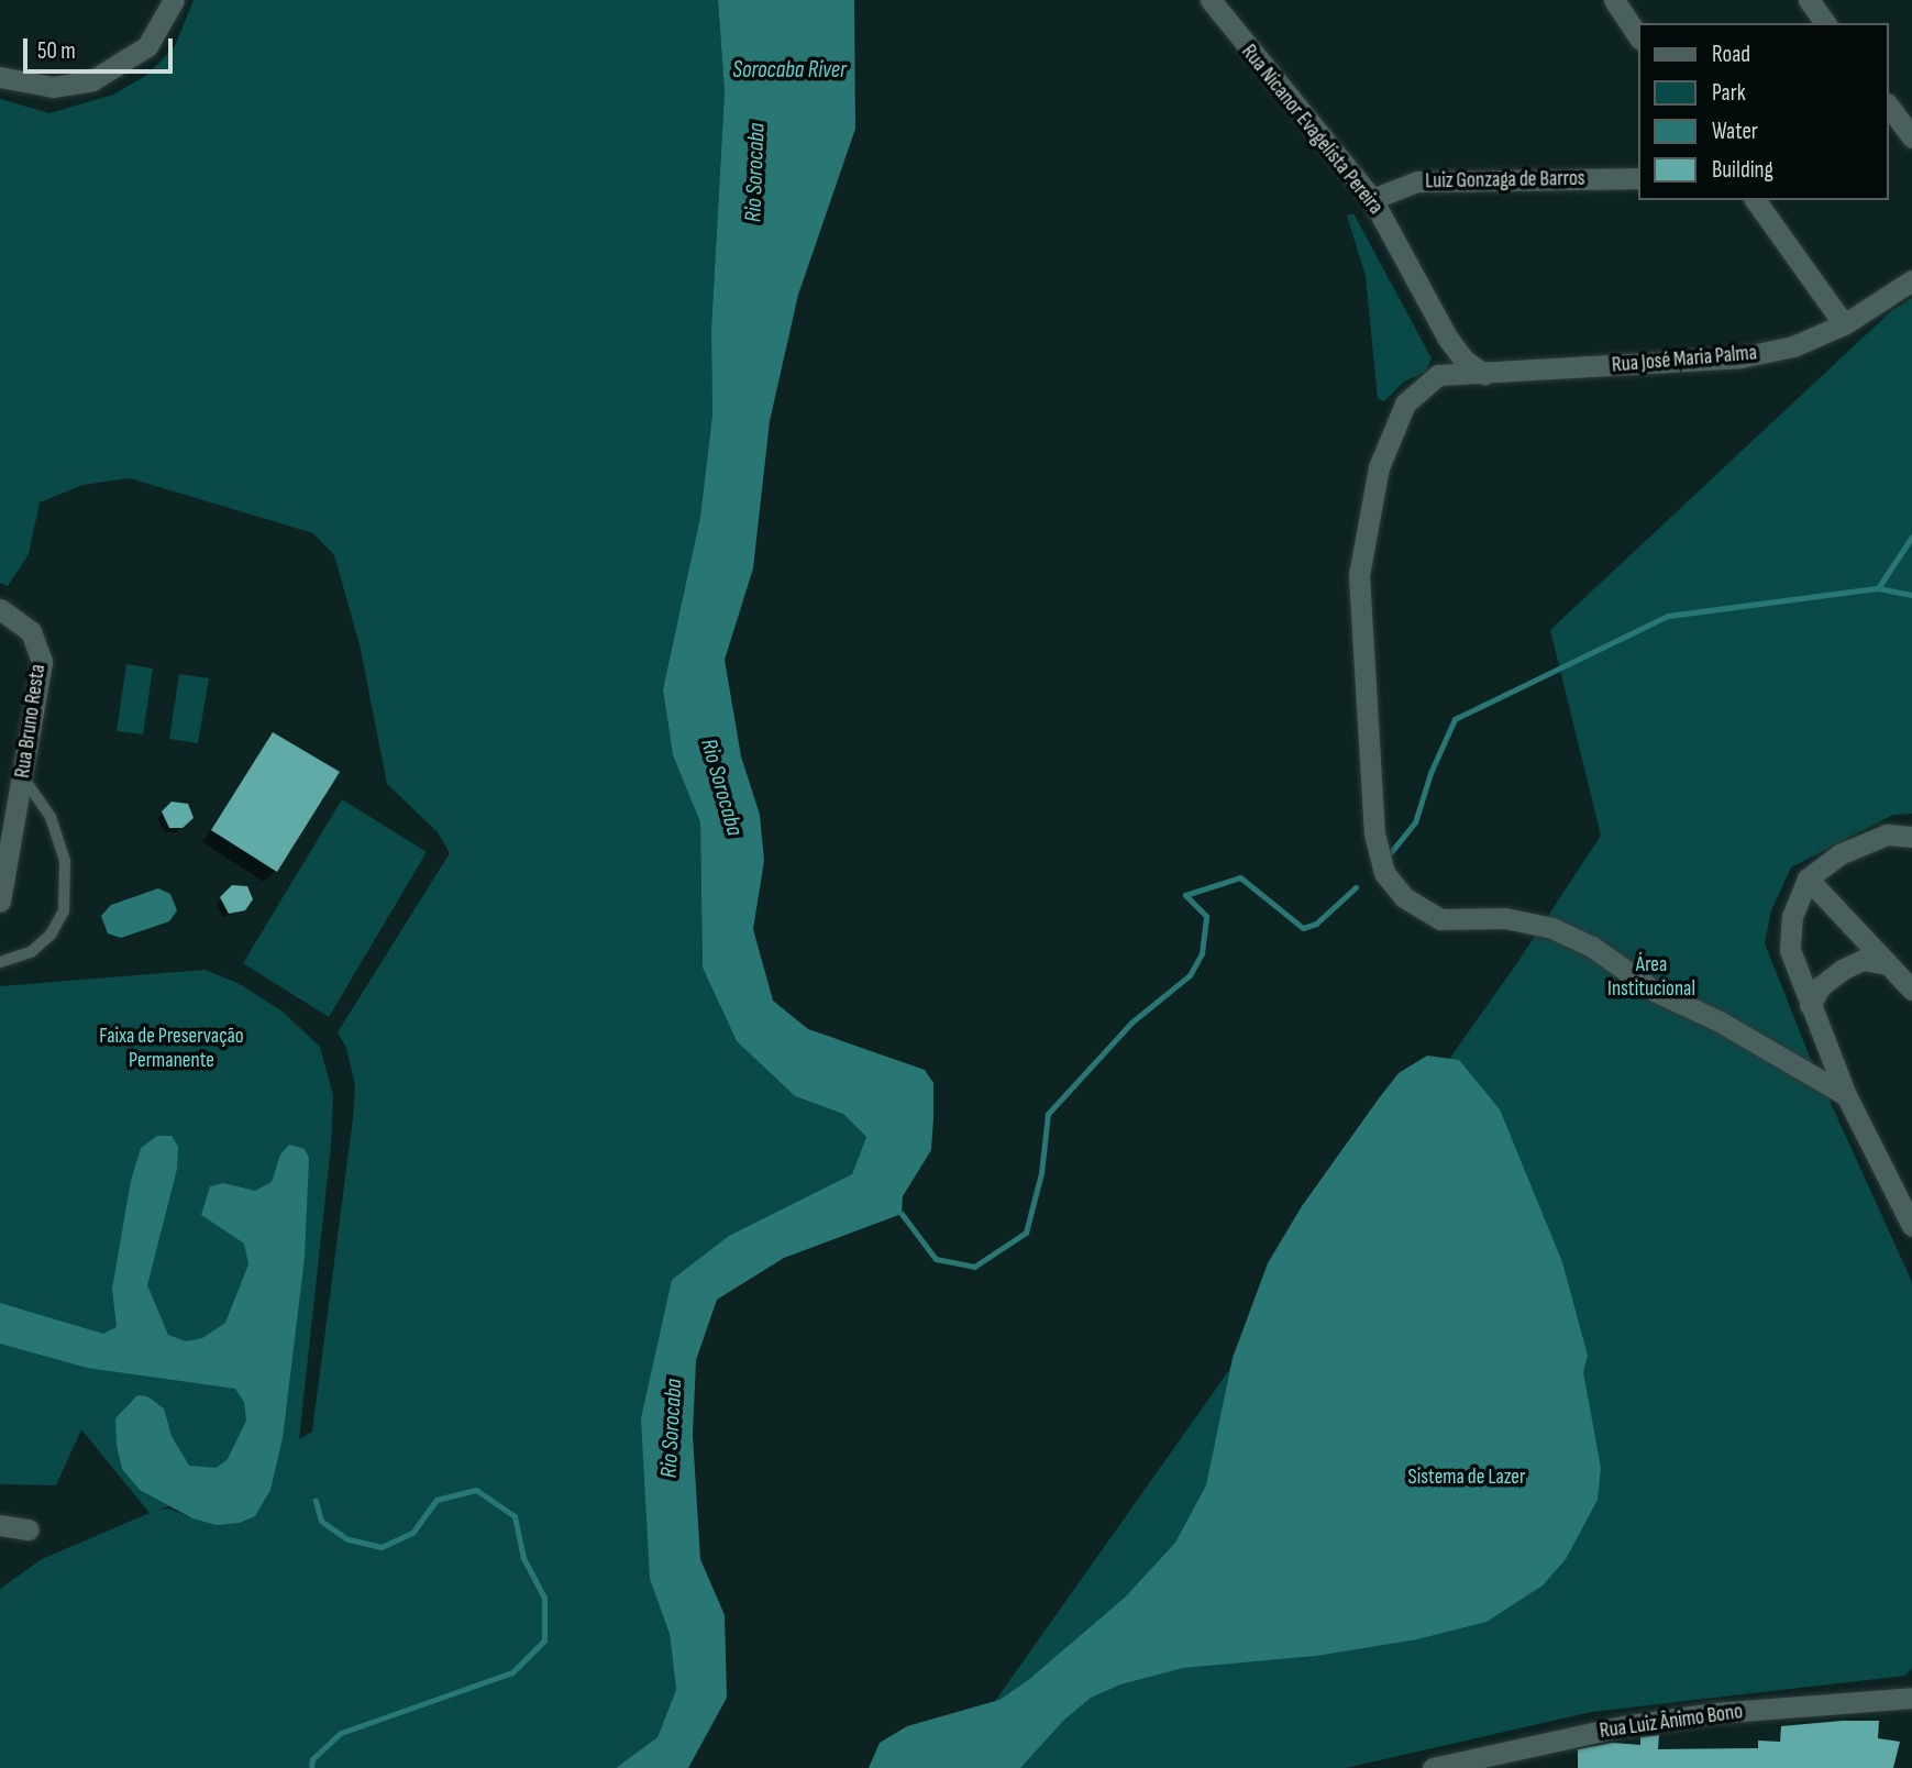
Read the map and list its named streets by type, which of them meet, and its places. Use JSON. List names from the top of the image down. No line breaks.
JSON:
{"streets":{"street":["Rua Nicanor Evagelista Pereira","Luiz Gonzaga de Barros","Rua José Maria Palma","Rua Bruno Resta","Rua Luiz Ânimo Bono"]},"crossings":[["Rua Nicanor Evagelista Pereira","Luiz Gonzaga de Barros"],["Rua Nicanor Evagelista Pereira","Rua José Maria Palma"]],"water":["Sorocaba River","Rio Sorocaba"],"parks":["Área Institucional","Faixa de Preservação Permanente","Sistema de Lazer"],"legend":["Road","Park","Water","Building"],"scale_bar":"50 m"}
